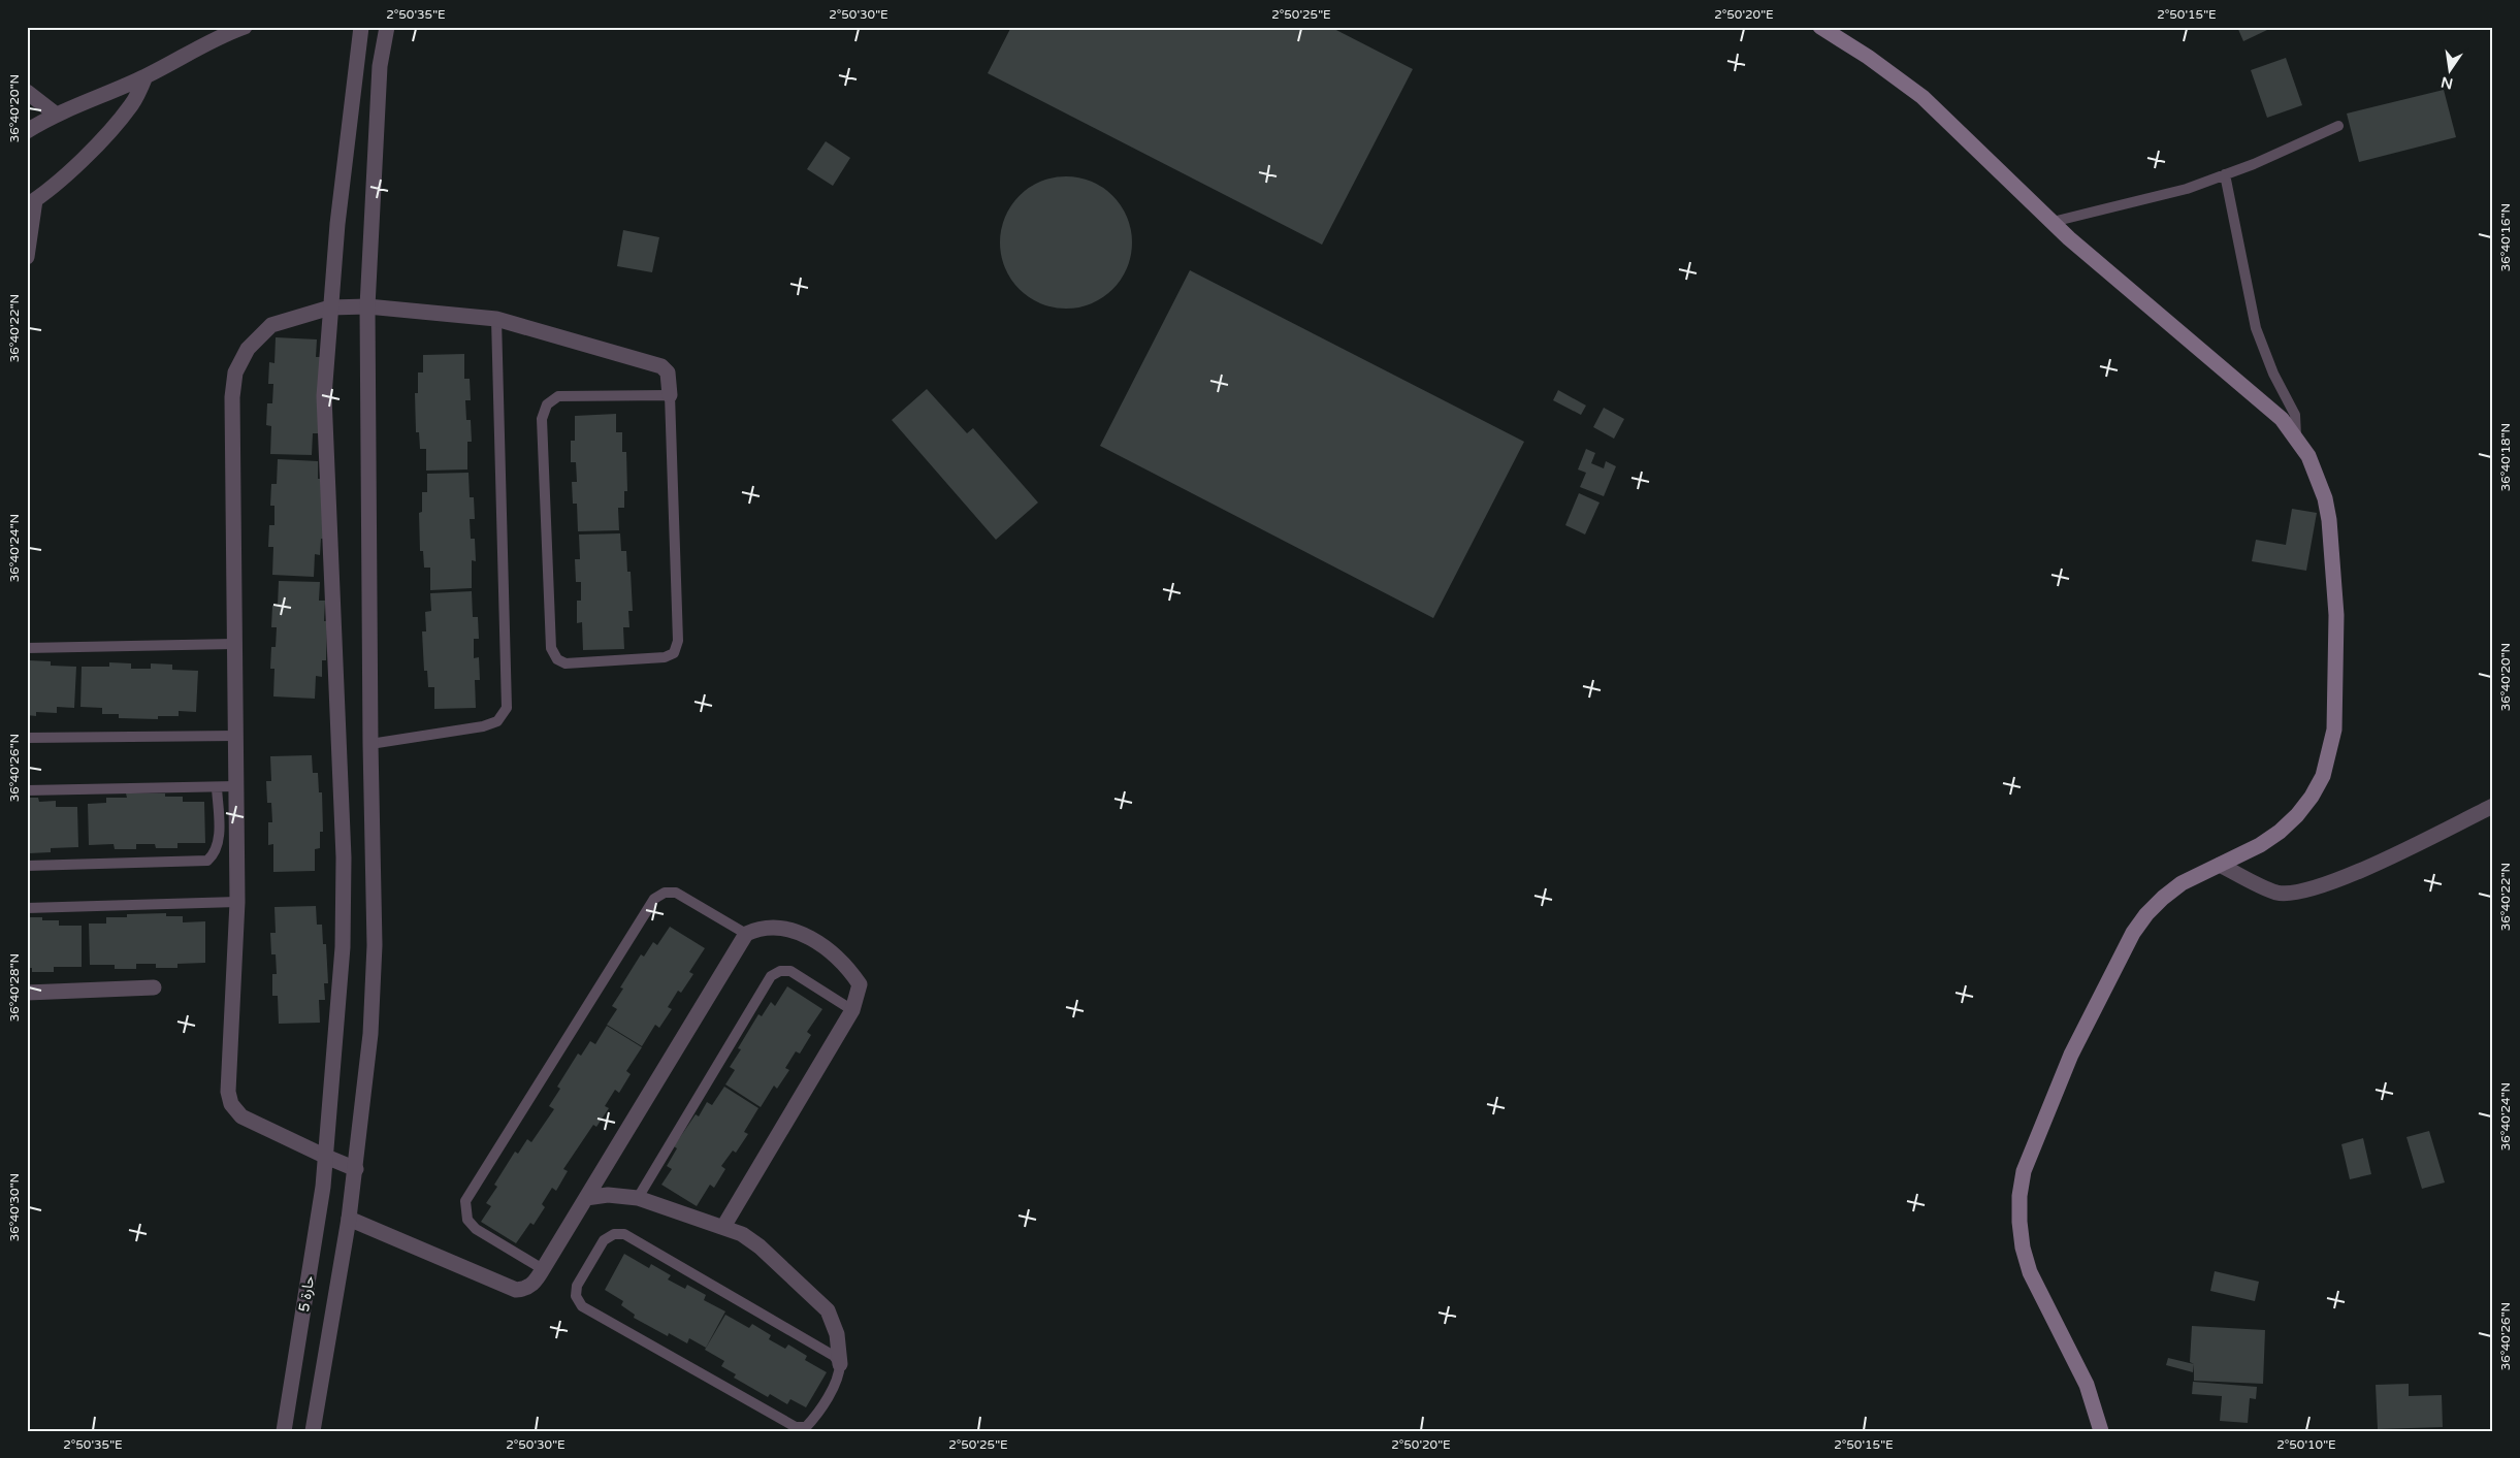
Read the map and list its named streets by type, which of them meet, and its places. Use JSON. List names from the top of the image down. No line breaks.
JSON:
{"streets":{"street":["حارة 5"]},"north":"bottom","coordinates":["2°50'35\"E","2°50'30\"E","2°50'25\"E","2°50'20\"E","2°50'15\"E","36°40'20\"N","36°40'16\"N","36°40'22\"N","36°40'18\"N","36°40'24\"N","36°40'26\"N","36°40'28\"N","36°40'30\"N","2°50'10\"E"]}
